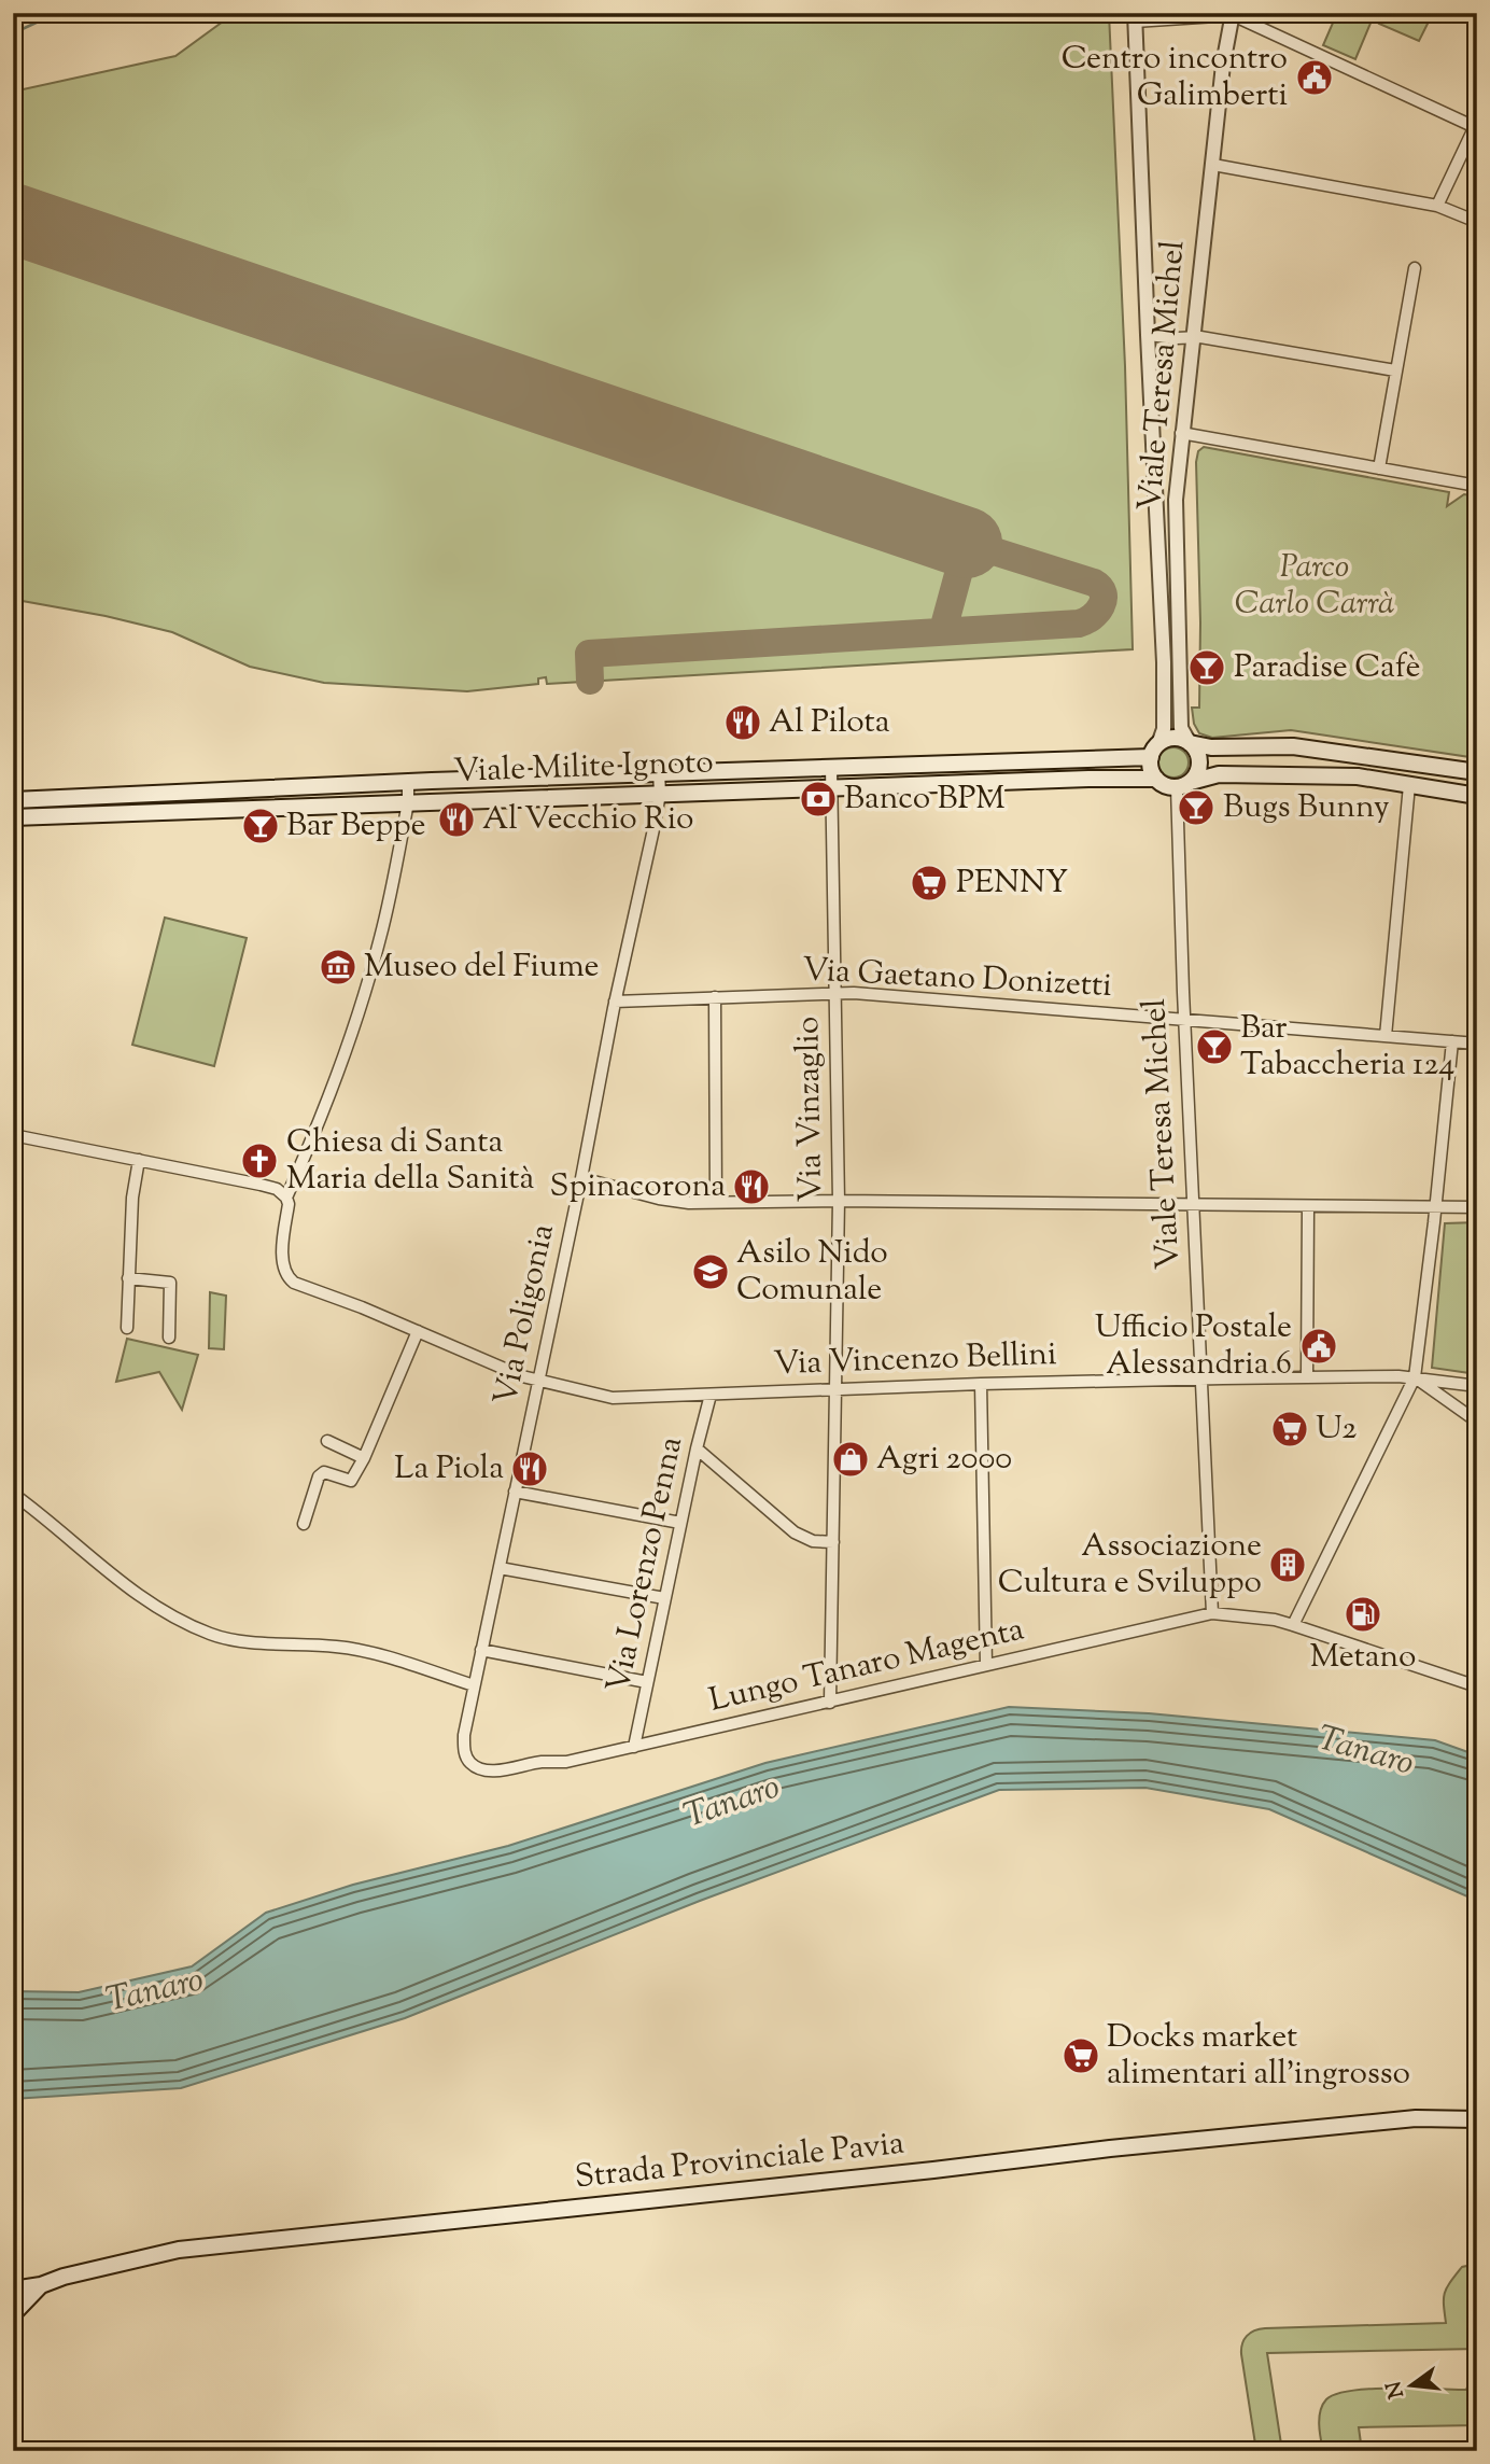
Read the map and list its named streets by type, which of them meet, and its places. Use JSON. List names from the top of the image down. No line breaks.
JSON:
{"streets":{"main road":["Viale Milite Ignoto","Strada Provinciale Pavia"],"street":["Viale Teresa Michel","Via Gaetano Donizetti","Via Vinzaglio","Via Poligonia","Via Vincenzo Bellini","Via Lorenzo Penna","Lungo Tanaro Magenta"]},"crossings":[["Viale Teresa Michel","Viale Milite Ignoto"],["Viale Teresa Michel","Via Gaetano Donizetti"],["Viale Teresa Michel","Via Vincenzo Bellini"],["Viale Teresa Michel","Lungo Tanaro Magenta"],["Viale Milite Ignoto","Via Vinzaglio"],["Viale Milite Ignoto","Via Poligonia"],["Via Gaetano Donizetti","Via Vinzaglio"],["Via Gaetano Donizetti","Via Poligonia"],["Via Vinzaglio","Via Vincenzo Bellini"],["Via Vinzaglio","Lungo Tanaro Magenta"],["Via Poligonia","Via Vincenzo Bellini"],["Via Poligonia","Lungo Tanaro Magenta"],["Via Vincenzo Bellini","Via Lorenzo Penna"],["Via Lorenzo Penna","Lungo Tanaro Magenta"]],"water":["Tanaro"],"parks":["Parco Carlo Carrà"],"places":{"public building":["Centro incontro Galimberti","Ufficio Postale Alessandria 6"],"bar":["Paradise Cafè","Bugs Bunny","Bar Beppe","Bar Tabaccheria 124"],"restaurant":["Al Pilota","Al Vecchio Rio","Spinacorona","La Piola"],"bank":["Banco BPM"],"supermarket":["PENNY","U2","Docks market alimentari all'ingrosso"],"museum":["Museo del Fiume"],"church":["Chiesa di Santa Maria della Sanità"],"school or university":["Asilo Nido Comunale"],"shop":["Agri 2000"],"building":["Associazione Cultura e Sviluppo"],"fuel station":["Metano"]},"north":"left"}
